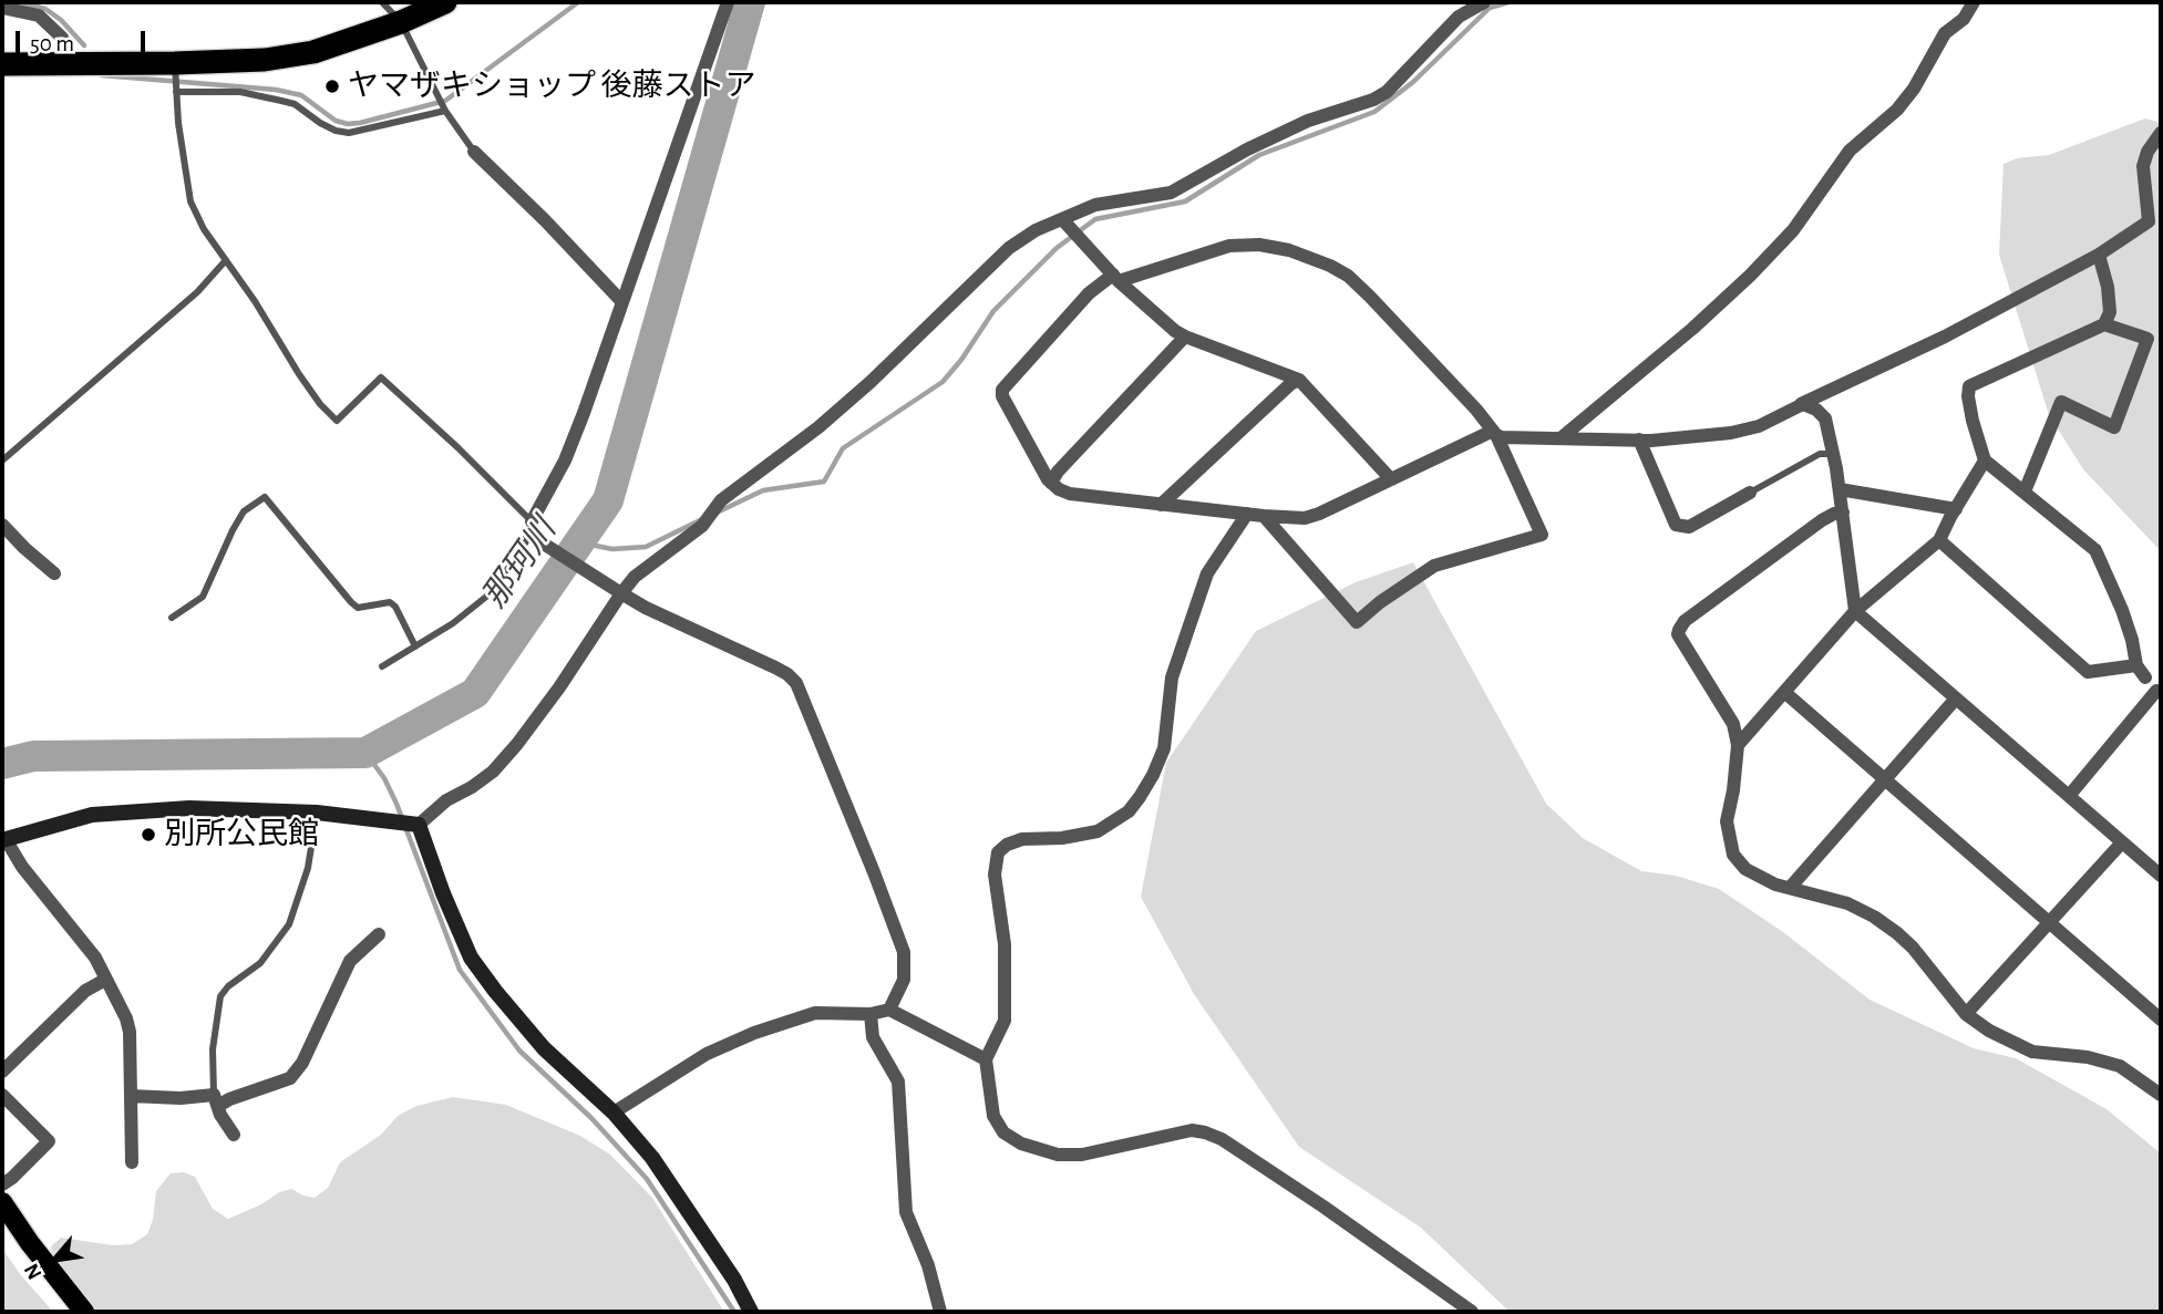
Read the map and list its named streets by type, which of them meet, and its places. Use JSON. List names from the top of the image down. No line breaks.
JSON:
{"water":["那珂川"],"places":["ヤマザキショップ 後藤ストア","別所公民館"],"scale_bar":"50 m","north":"bottom left"}
